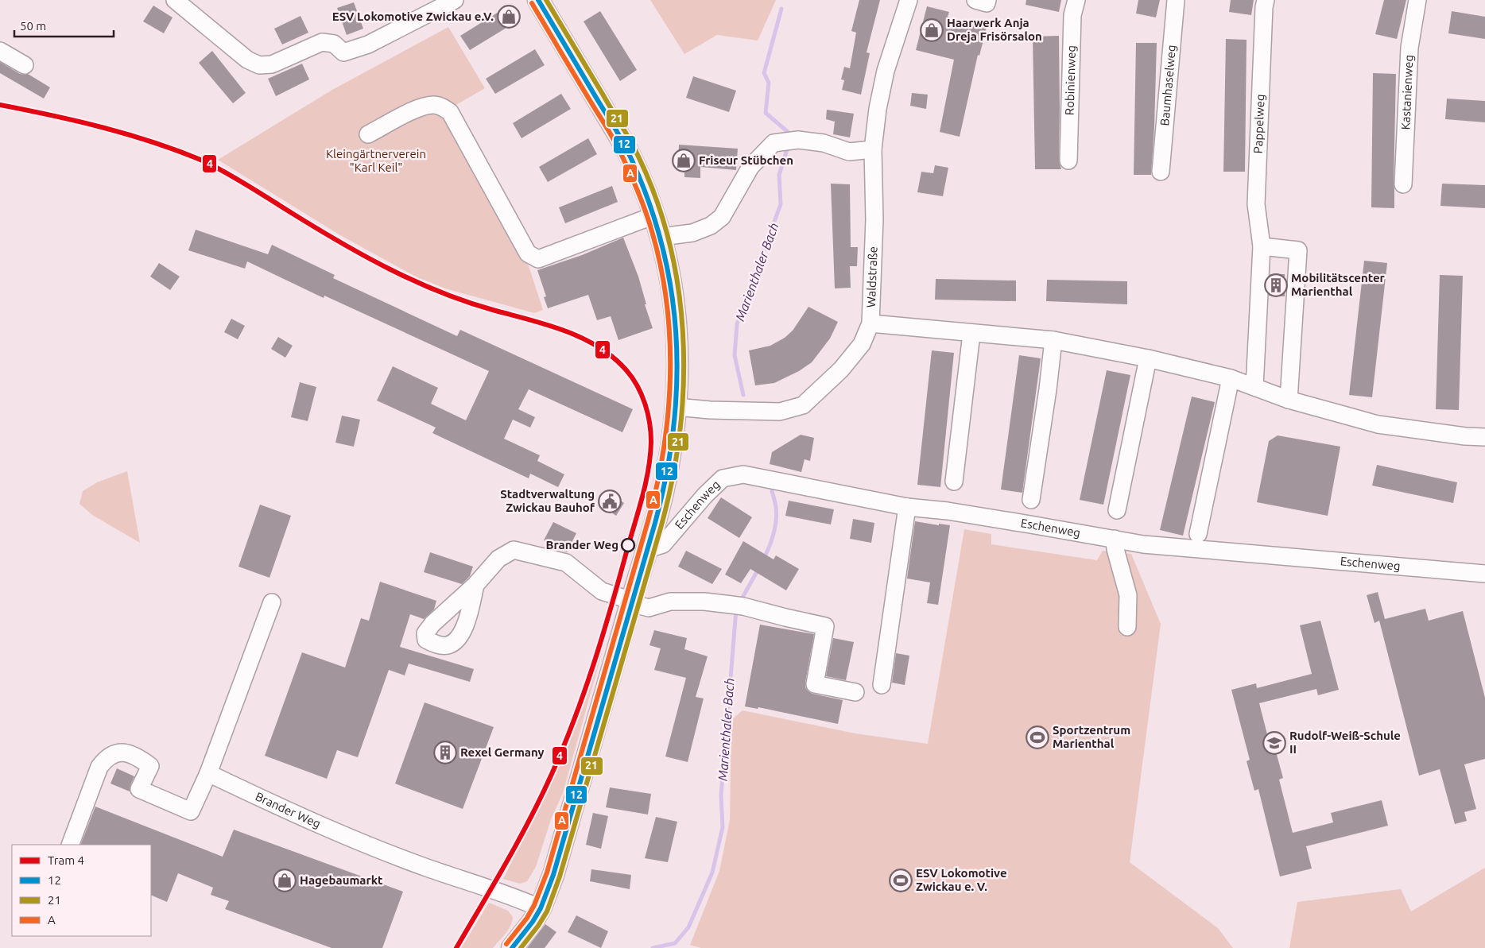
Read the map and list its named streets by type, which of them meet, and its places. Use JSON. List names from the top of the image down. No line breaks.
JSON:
{"streets":{"street":["Robinienweg","Baumhaselweg","Kastanienweg","Pappelweg","Waldstraße","Eschenweg","Brander Weg"]},"water":["Marienthaler Bach"],"parks":["Kleingärtnerverein \"Karl Keil\""],"places":{"shop":["ESV Lokomotive Zwickau e.V.","Haarwerk Anja Dreja Frisörsalon","Friseur Stübchen","Hagebaumarkt"],"building":["Mobilitätscenter Marienthal","Rexel Germany"],"public building":["Stadtverwaltung Zwickau Bauhof"],"other":["Brander Weg"],"sports":["Sportzentrum Marienthal","ESV Lokomotive Zwickau e. V."],"school or university":["Rudolf-Weiß-Schule II"]},"lines":["transit line 12","transit line 21","transit line A","tram line 4"],"legend":["Tram 4","12","21","A"],"scale_bar":"50 m"}
